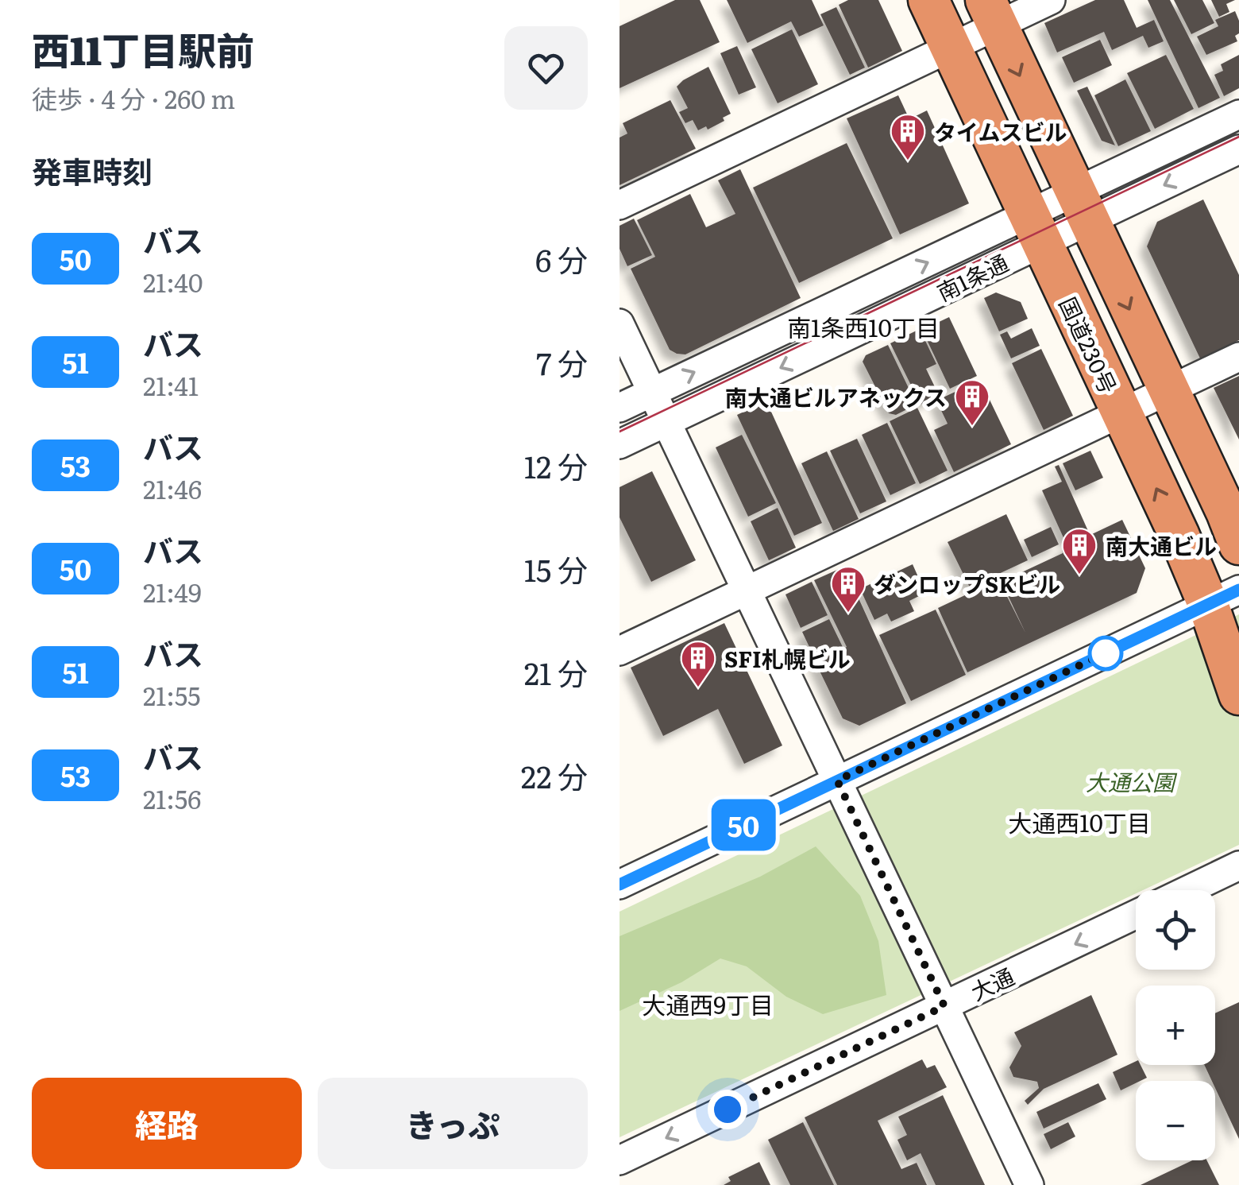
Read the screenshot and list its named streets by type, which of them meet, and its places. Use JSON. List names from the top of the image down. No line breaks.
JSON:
{"streets":{"highway":["国道230号"],"street":["南1条通","大通"]},"crossings":[["南1条通","国道230号"]],"districts":["南1条西10丁目","大通西10丁目","大通西9丁目"],"parks":["大通公園"],"places":{"building":["タイムスビル","南大通ビルアネックス","南大通ビル","ダンロップSKビル","SFI札幌ビル"]},"lines":["bus line 50"],"page":{"heading":[["西11丁目駅前","徒歩 · 4 分 · 260 m"],"発車時刻"],"on_map":"50","list":[{"mark":"50","name":"バス","note":"21:40","value":"6 分"},{"mark":"51","name":"バス","note":"21:41","value":"7 分"},{"mark":"53","name":"バス","note":"21:46","value":"12 分"},{"mark":"50","name":"バス","note":"21:49","value":"15 分"},{"mark":"51","name":"バス","note":"21:55","value":"21 分"},{"mark":"53","name":"バス","note":"21:56","value":"22 分"}],"map_buttons":["+","−"],"buttons":["経路","きっぷ"]}}
